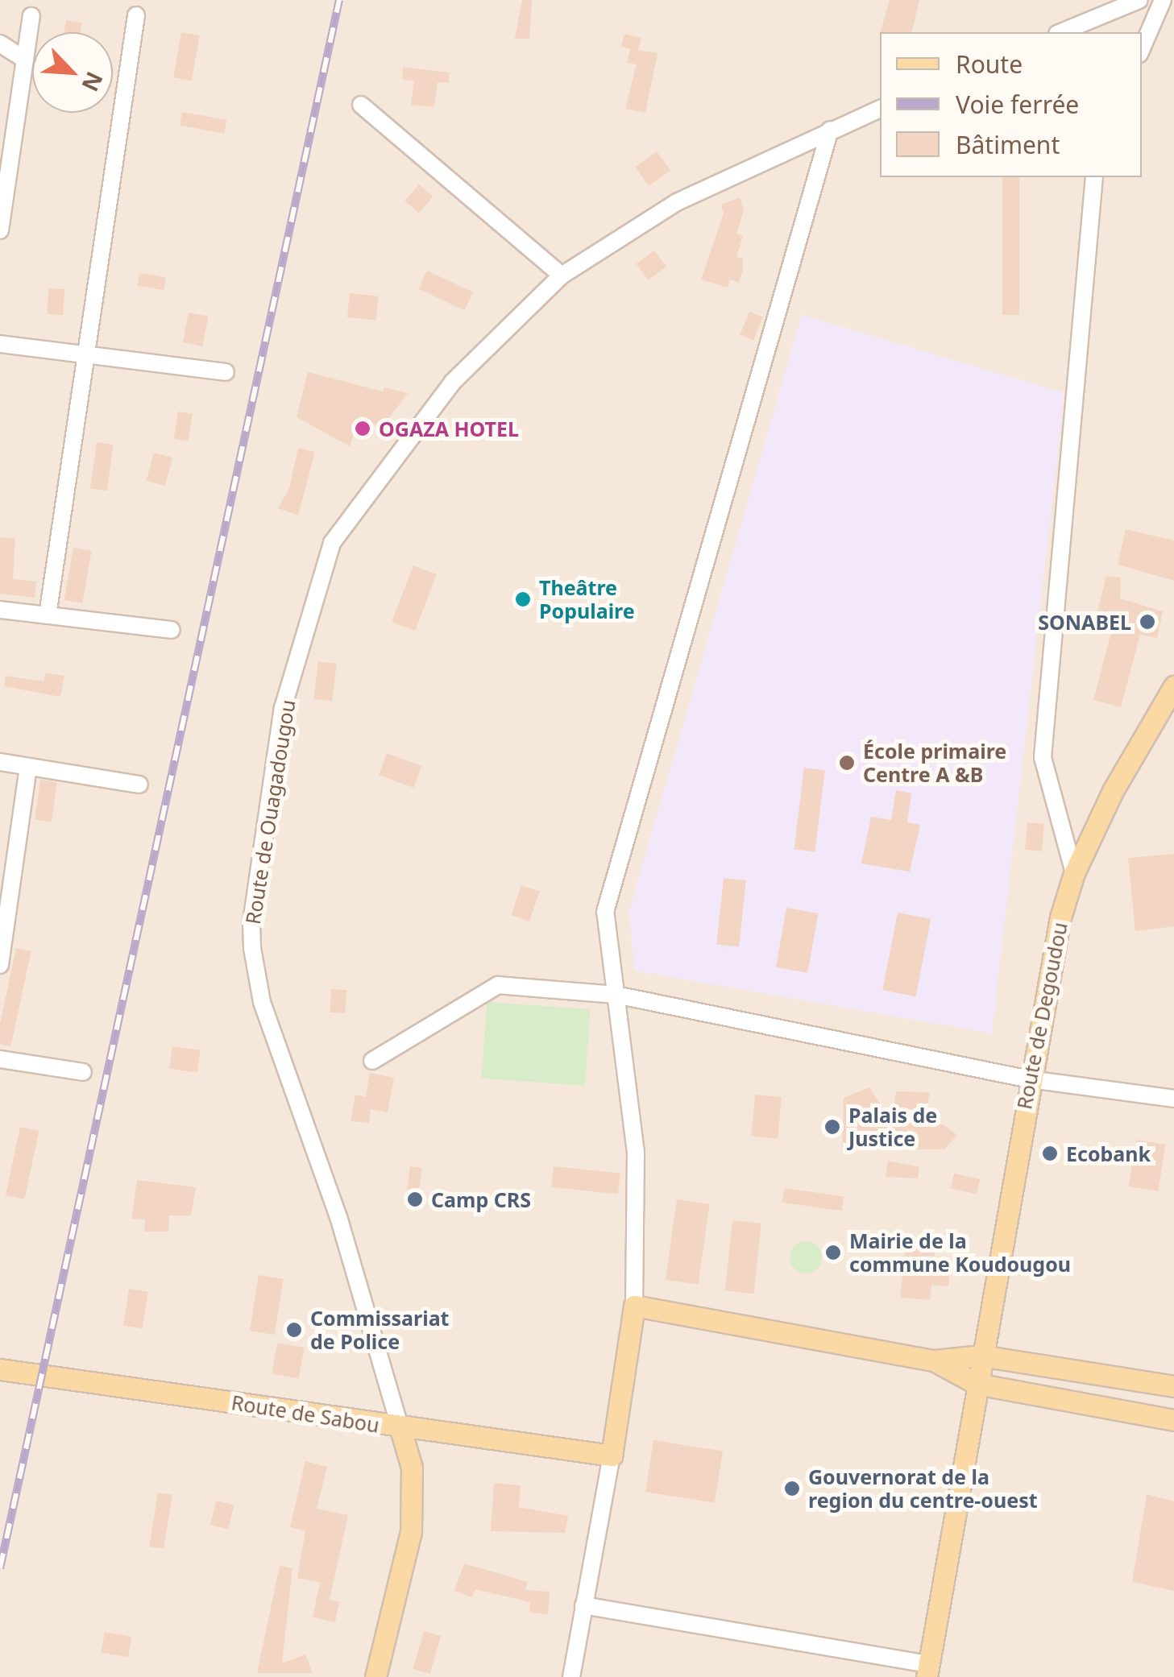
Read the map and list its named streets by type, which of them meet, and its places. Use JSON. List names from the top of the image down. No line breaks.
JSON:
{"streets":{"main road":["Route de Ouagadougou","Route de Degoudou","Route de Sabou"]},"crossings":[["Route de Ouagadougou","Route de Sabou"]],"places":["OGAZA HOTEL","Theâtre Populaire","SONABEL","École primaire Centre A &B","Palais de Justice","Ecobank","Camp CRS","Mairie de la commune Koudougou","Commissariat de Police","Gouvernorat de la region du centre-ouest"],"legend":["Route","Voie ferrée","Bâtiment"],"north":"bottom right"}
